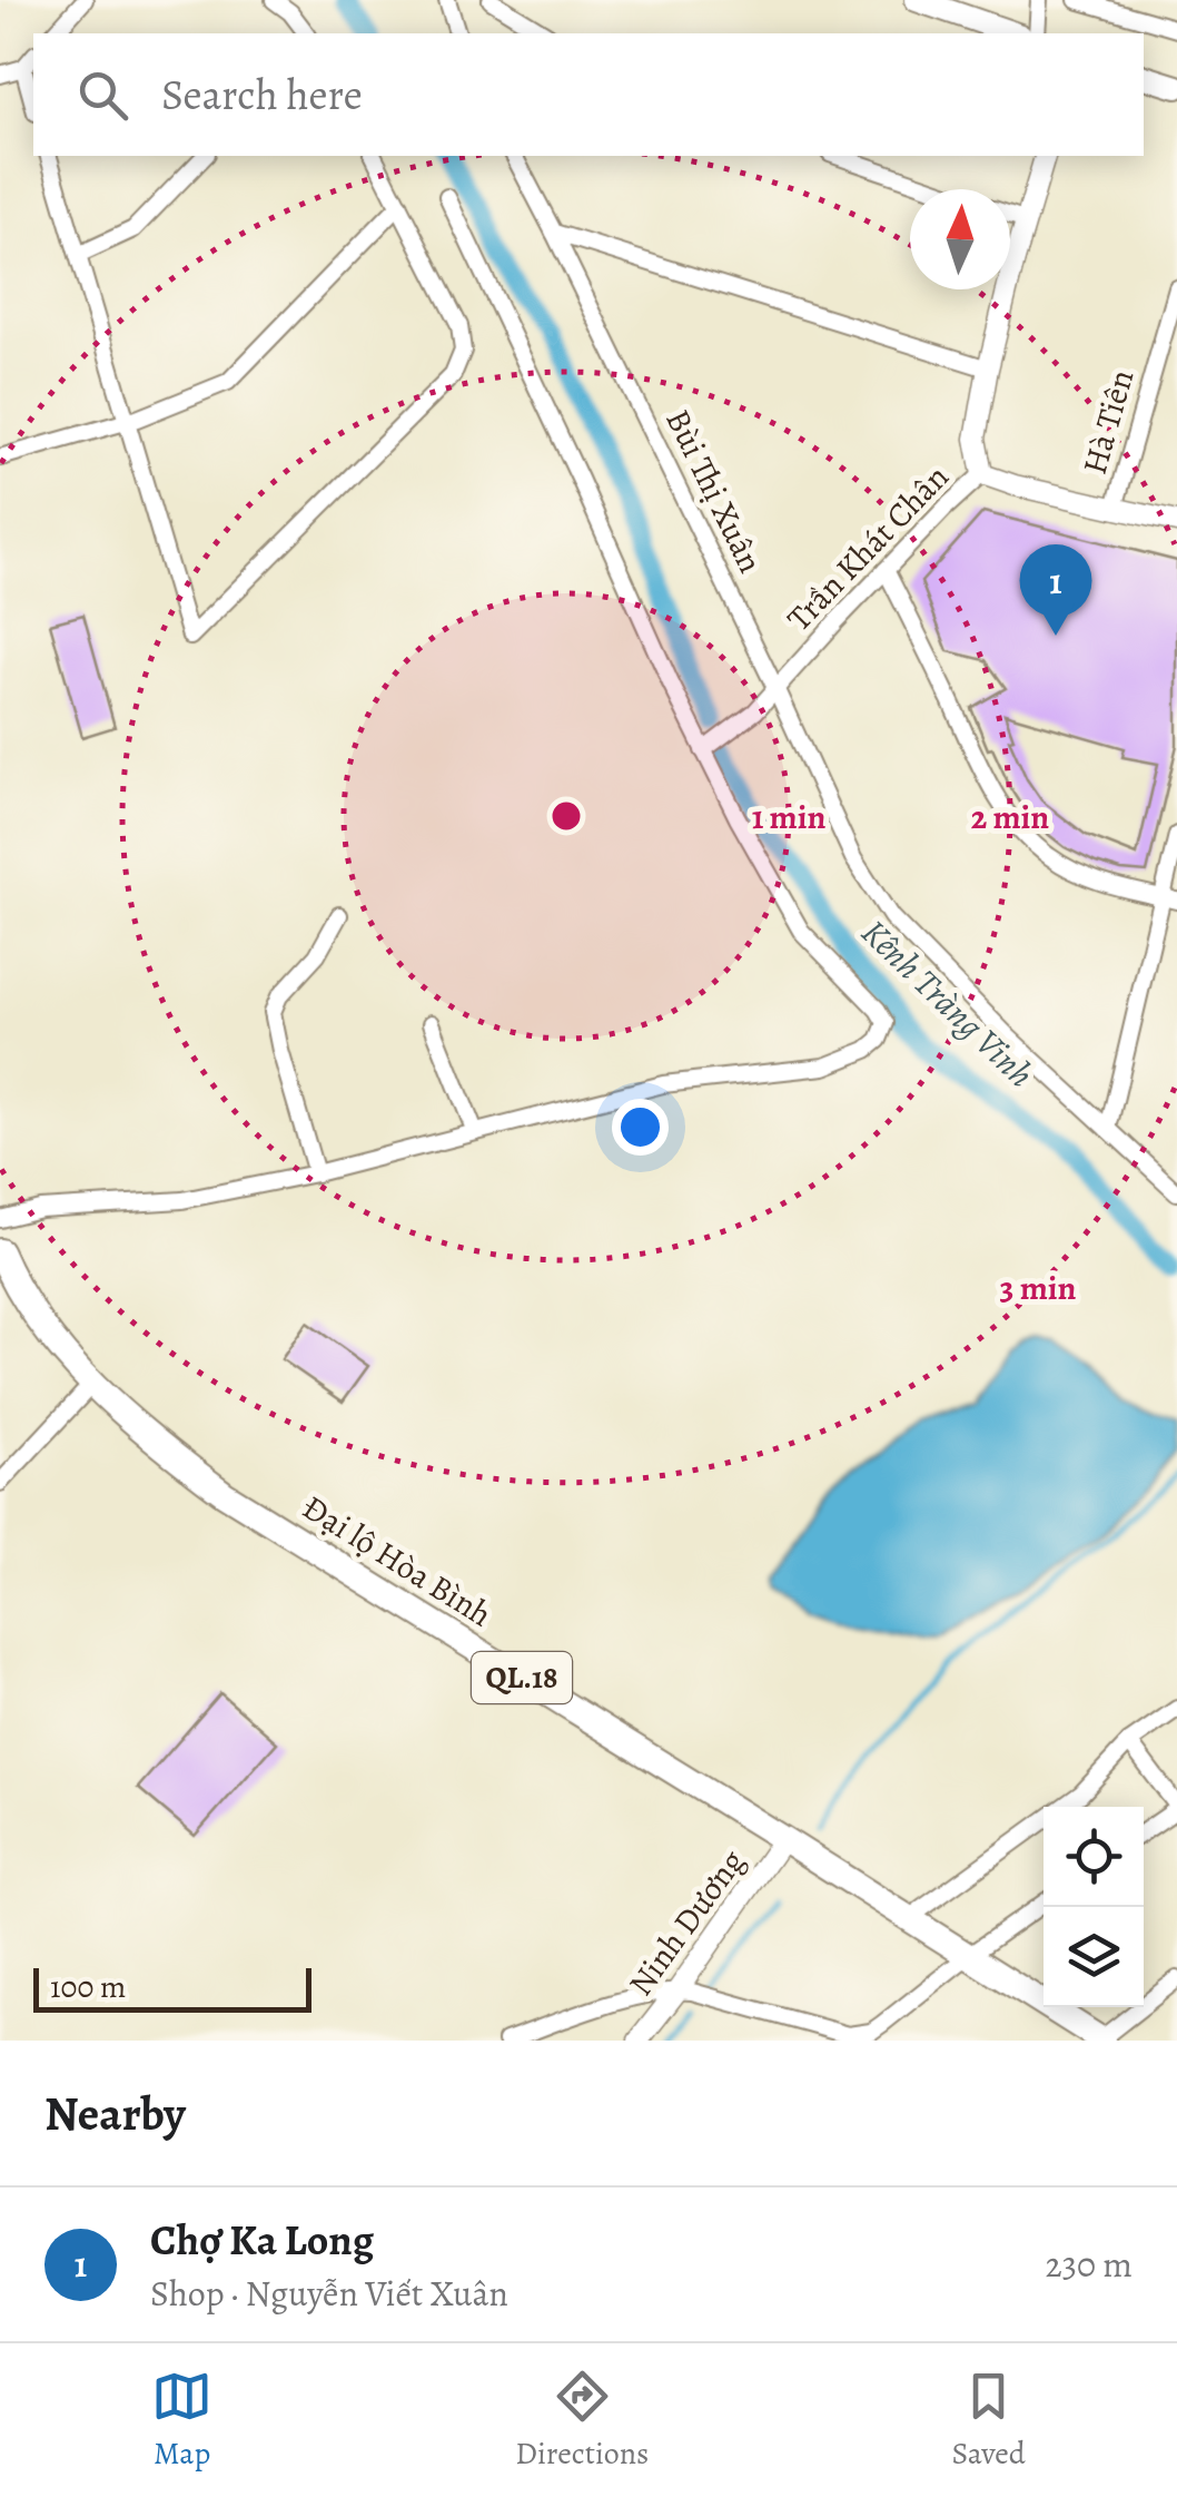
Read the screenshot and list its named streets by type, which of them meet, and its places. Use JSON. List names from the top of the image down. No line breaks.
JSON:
{"streets":{"highway":["Đại lộ Hòa Bình","QL.18"],"street":["Hà Tiên","Bùi Thị Xuân","Trần Khát Chân","Ninh Dương"]},"crossings":[["Bùi Thị Xuân","Trần Khát Chân"],["Đại lộ Hòa Bình","Ninh Dương"]],"water":["Kênh Tràng Vinh"],"scale_bar":"100 m","north":"top","page":{"search":"Search here","pins":"1","scale":"100 m","heading":"Nearby","list":[{"mark":"1","name":"Chợ Ka Long","note":"Shop · Nguyễn Viết Xuân","value":"230 m"}],"nav":["Map","Directions","Saved"]},"rings":["1 min","2 min","3 min"]}
